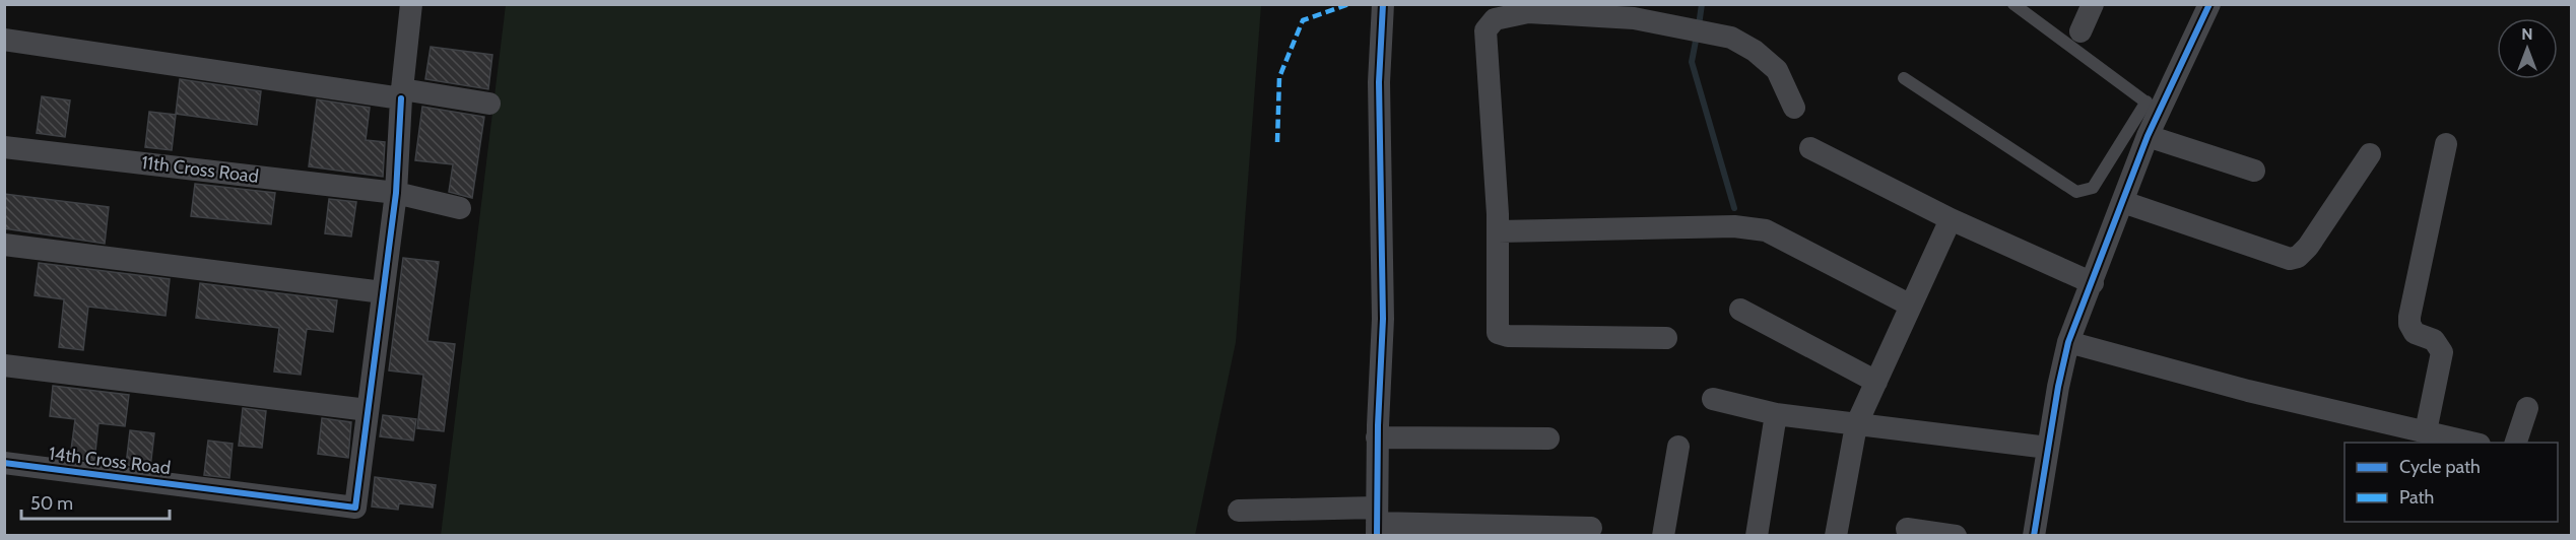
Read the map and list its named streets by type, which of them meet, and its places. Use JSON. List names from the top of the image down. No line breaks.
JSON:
{"streets":{"street":["11th Cross Road","14th Cross Road"]},"legend":["Cycle path","Path"],"scale_bar":"50 m","north":"top"}
